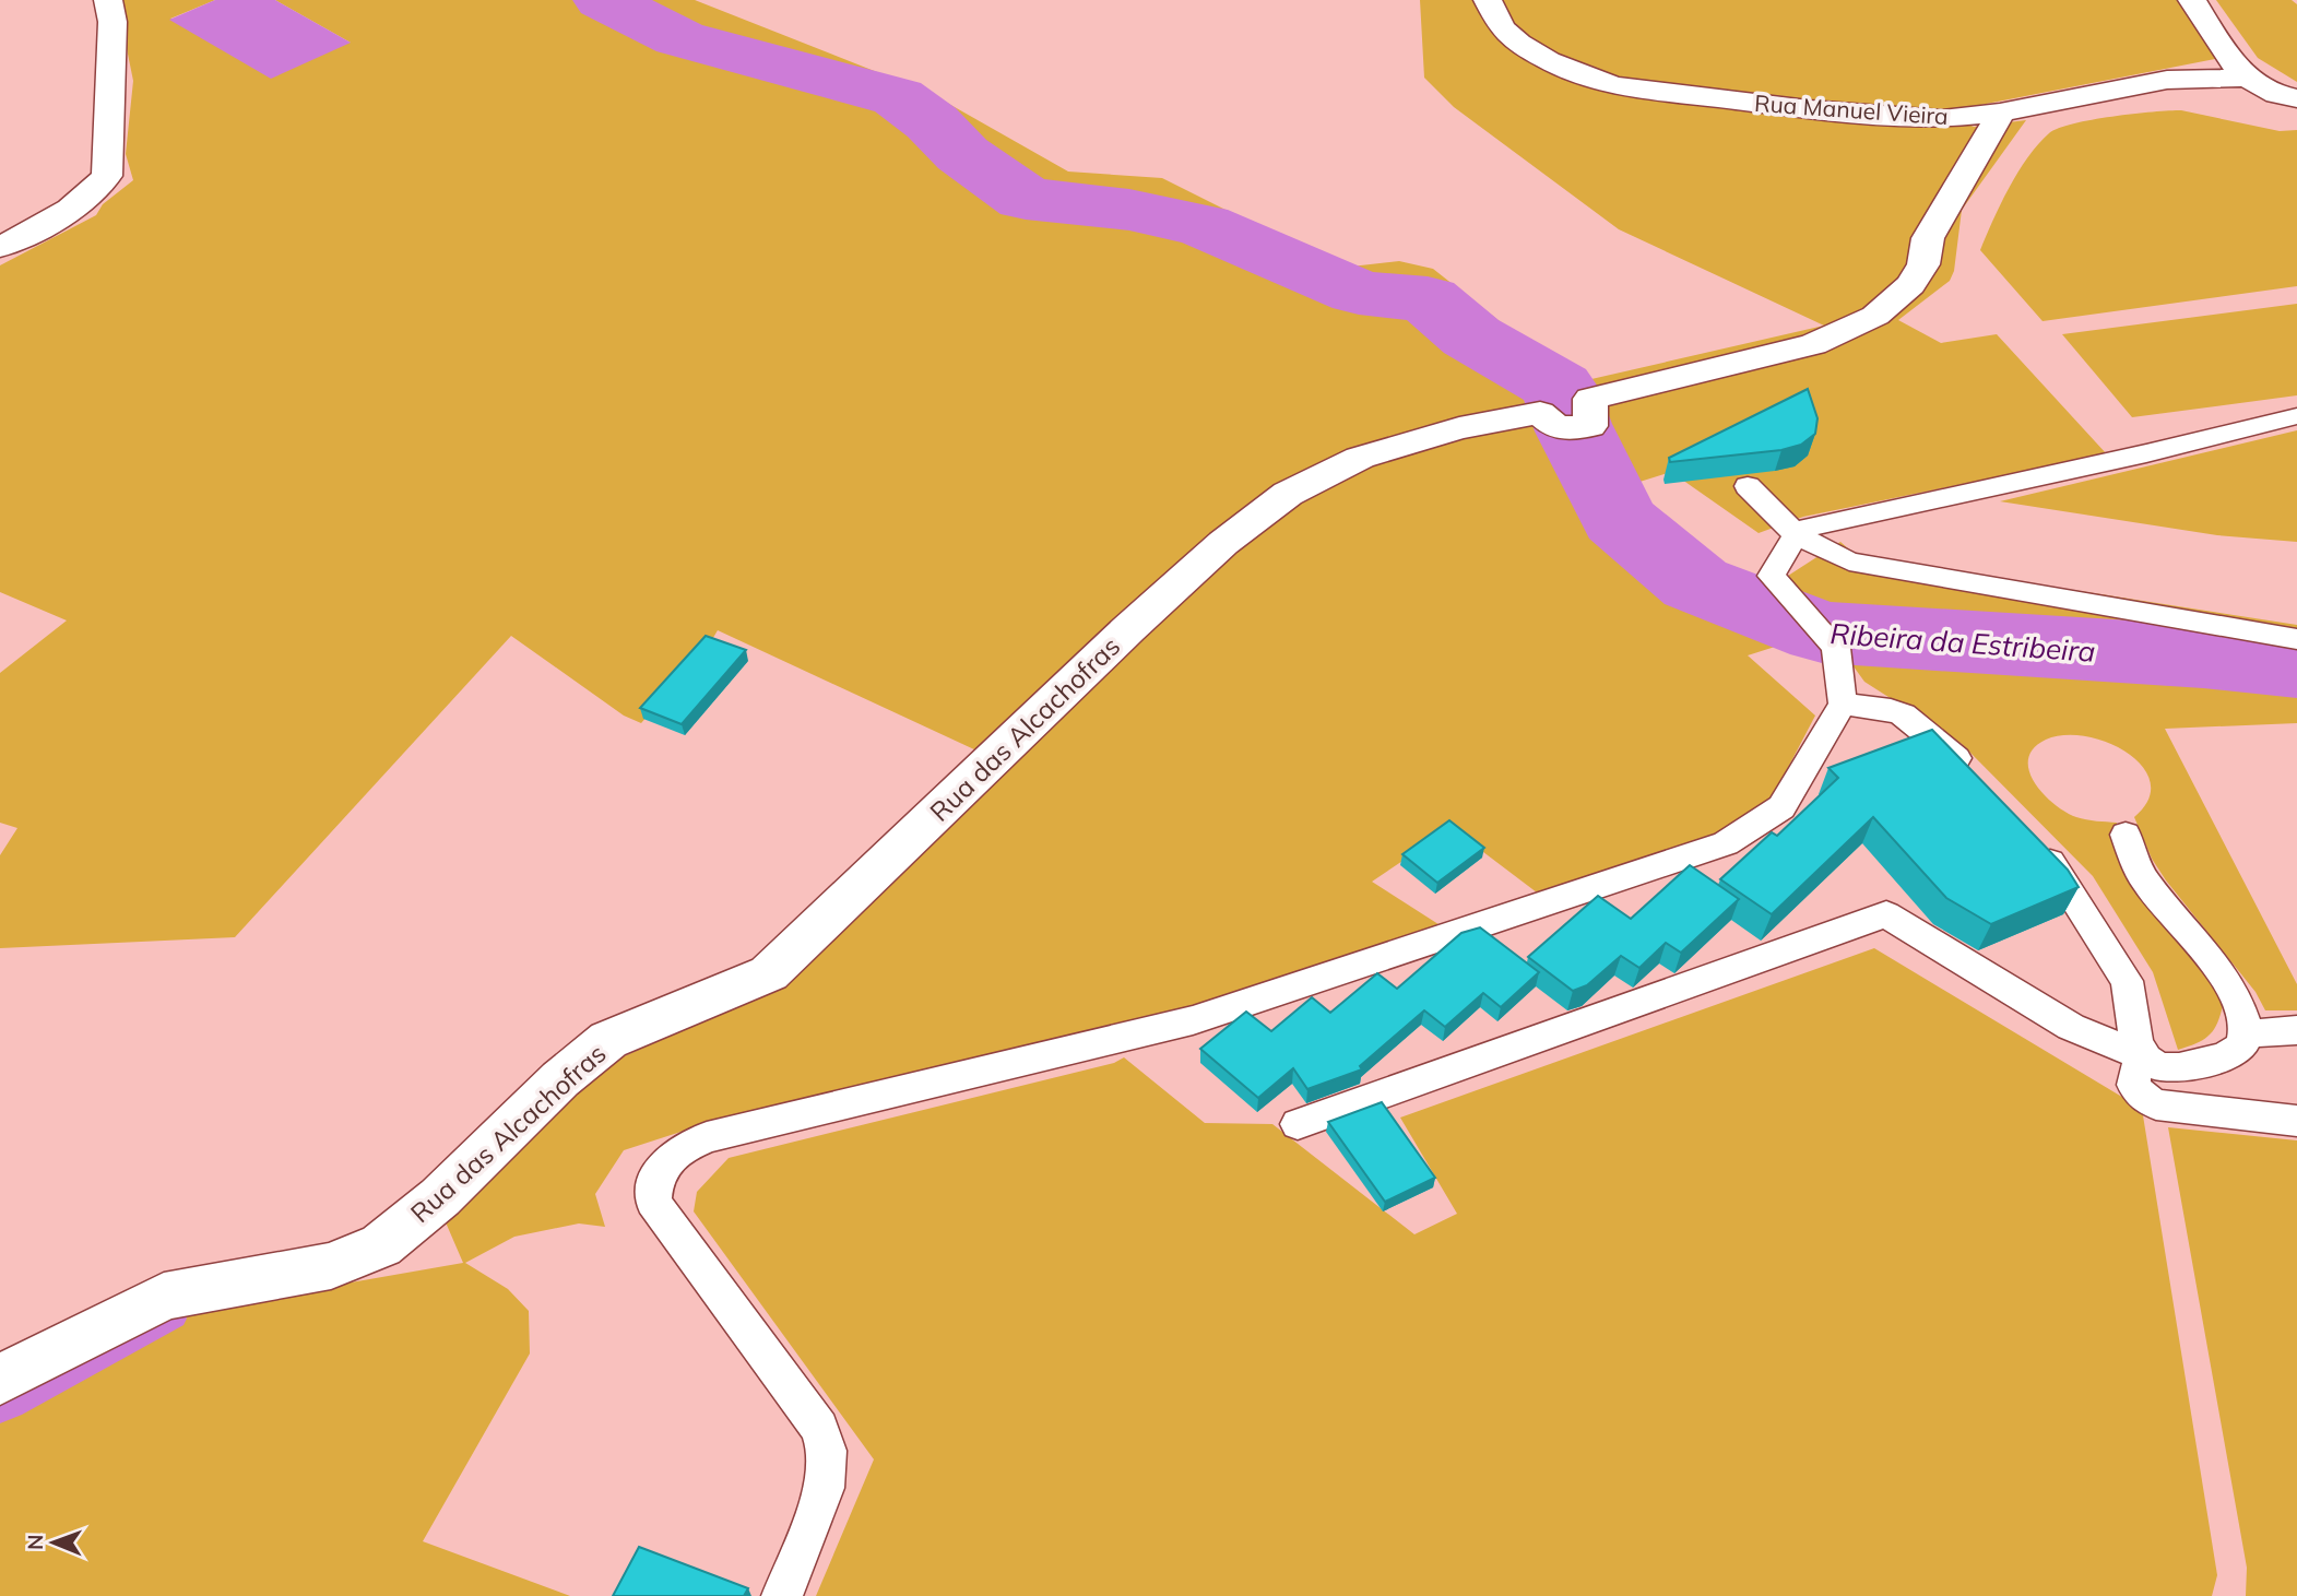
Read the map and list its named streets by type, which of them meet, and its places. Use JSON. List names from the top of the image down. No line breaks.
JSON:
{"streets":{"street":["Rua Manuel Vieira","Rua das Alcachofras"]},"crossings":[["Rua Manuel Vieira","Rua das Alcachofras"]],"water":["Ribeira da Estribeira"],"north":"left"}
